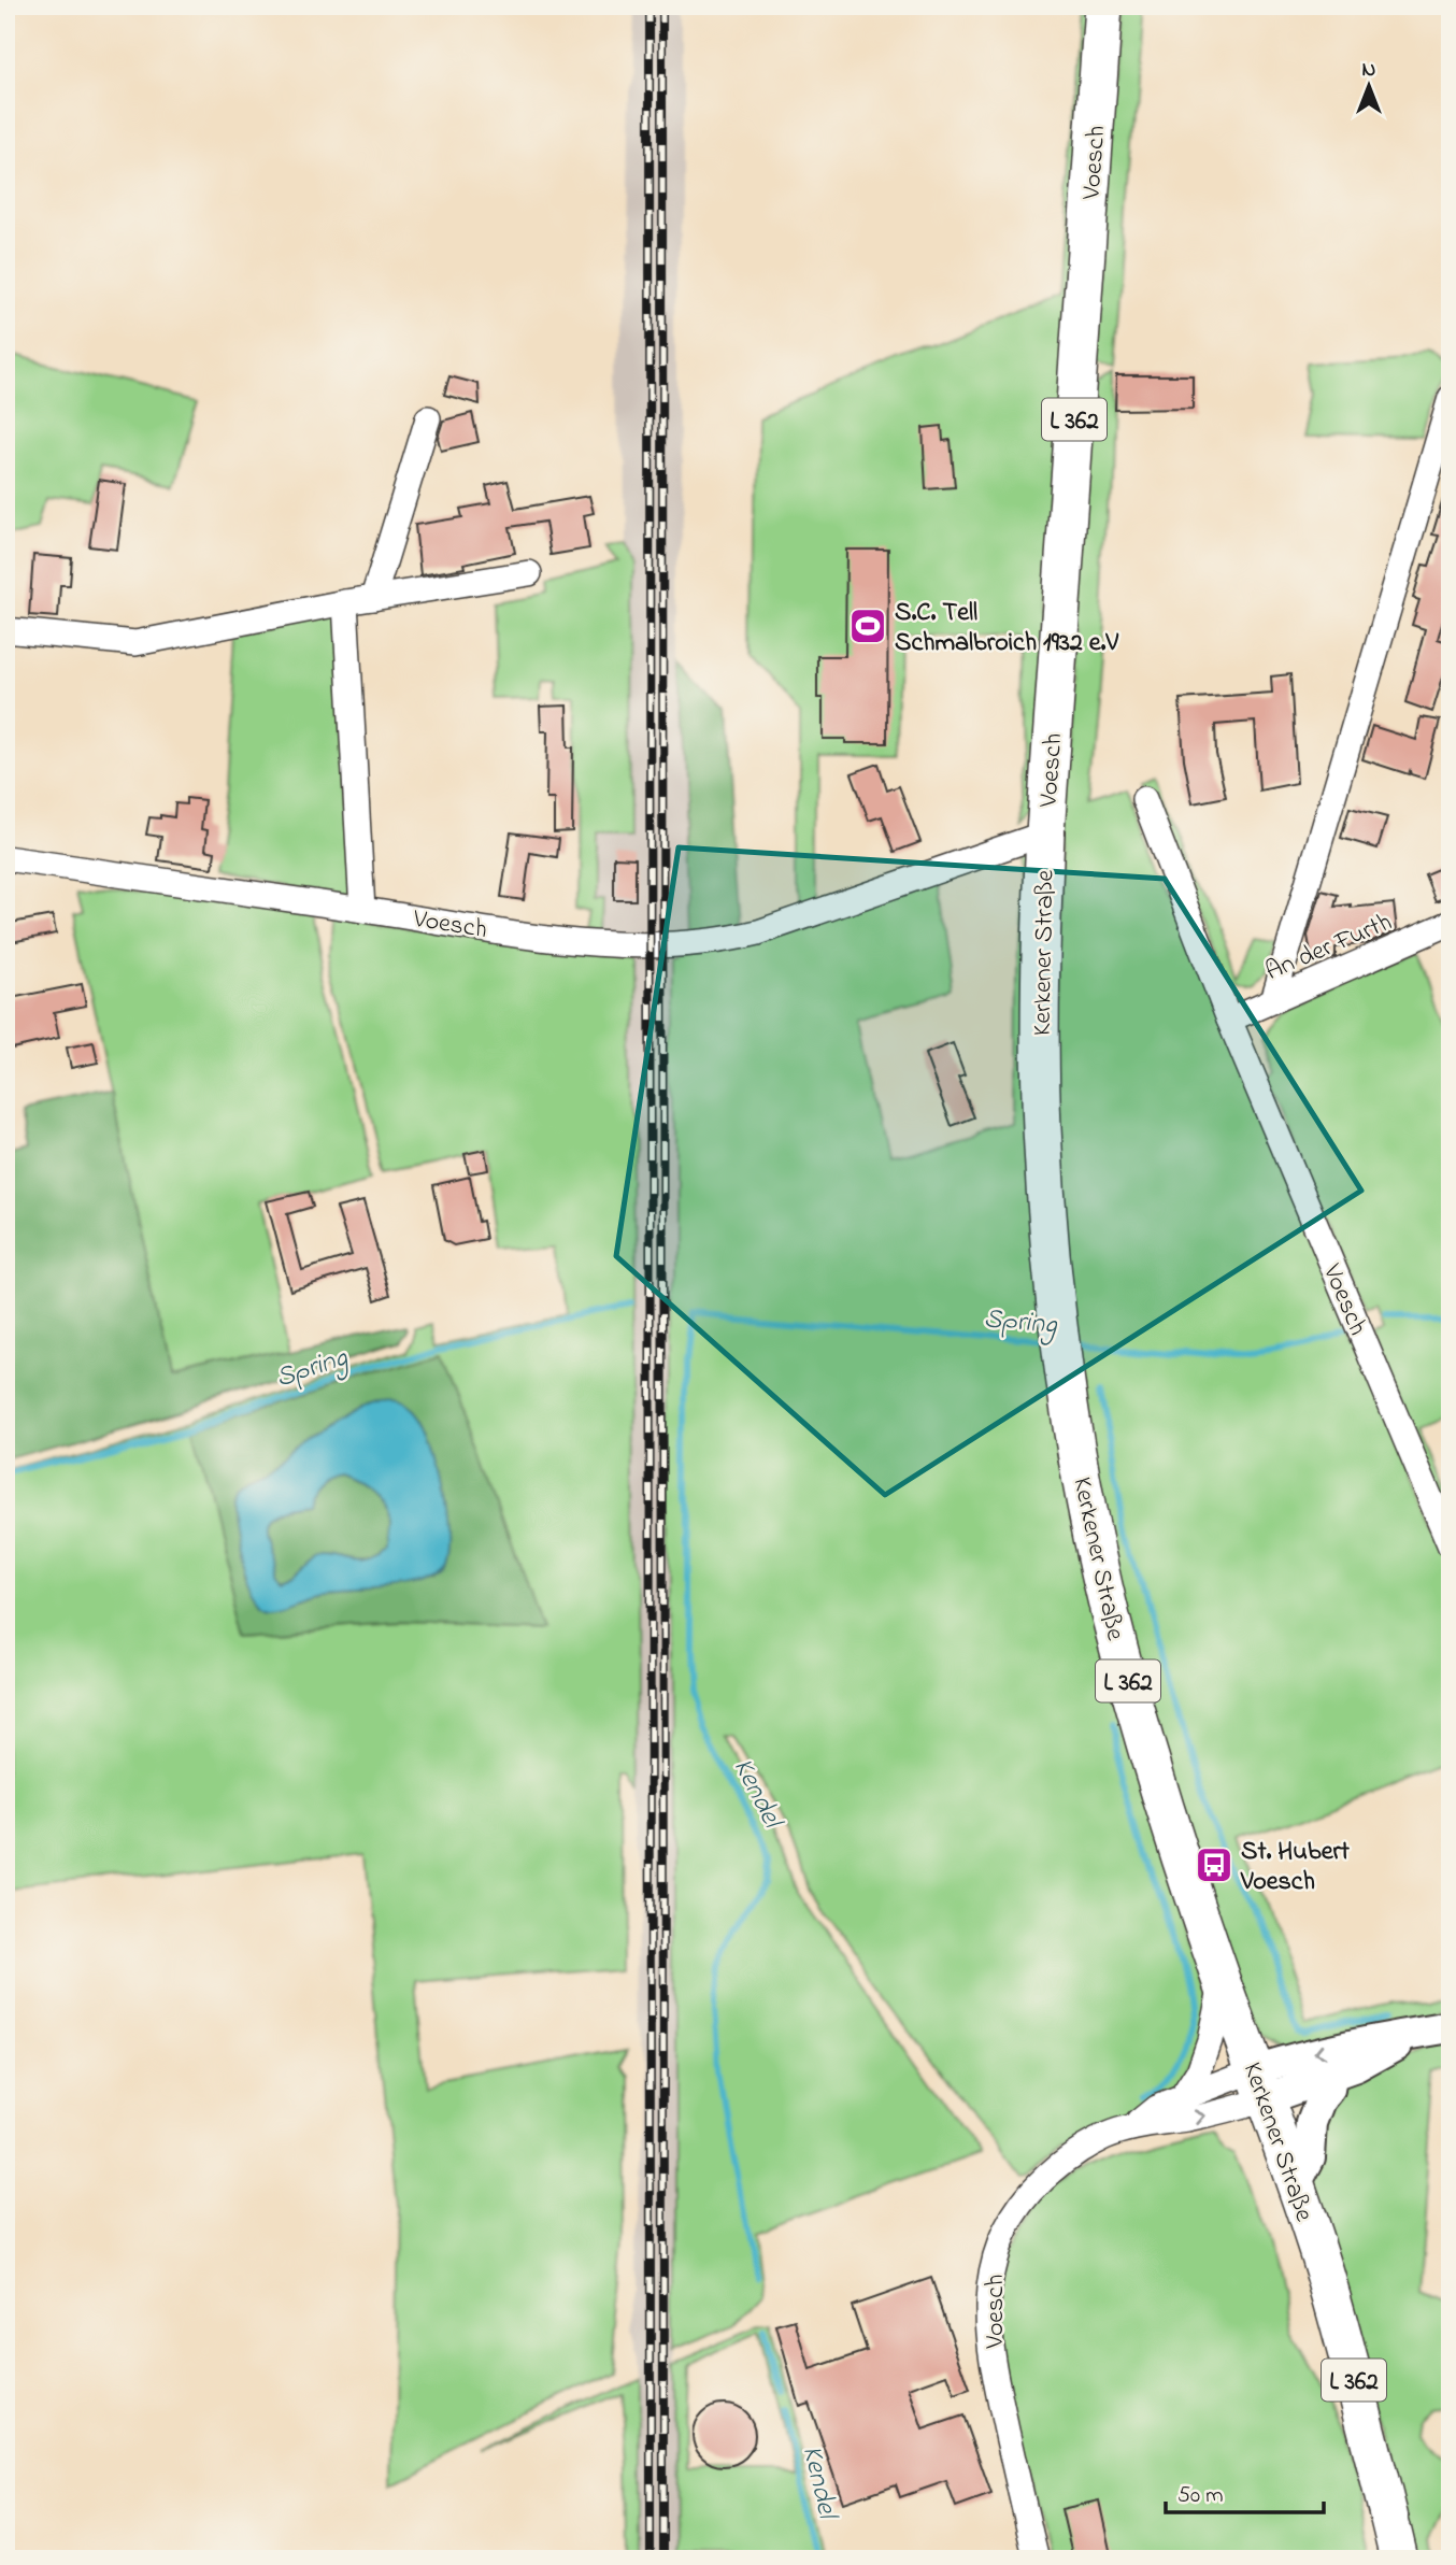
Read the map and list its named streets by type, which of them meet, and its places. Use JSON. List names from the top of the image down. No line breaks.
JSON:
{"streets":{"main road":["Voesch","L 362","Kerkener Straße"],"street":["An der Furth"]},"crossings":[["Voesch","An der Furth"],["Voesch","Kerkener Straße"]],"water":["Spring","Kendel"],"places":{"sports":["S.C. Tell Schmalbroich 1932 e.V"],"bus stop":["St. Hubert Voesch"]},"scale_bar":"50 m","north":"top"}
